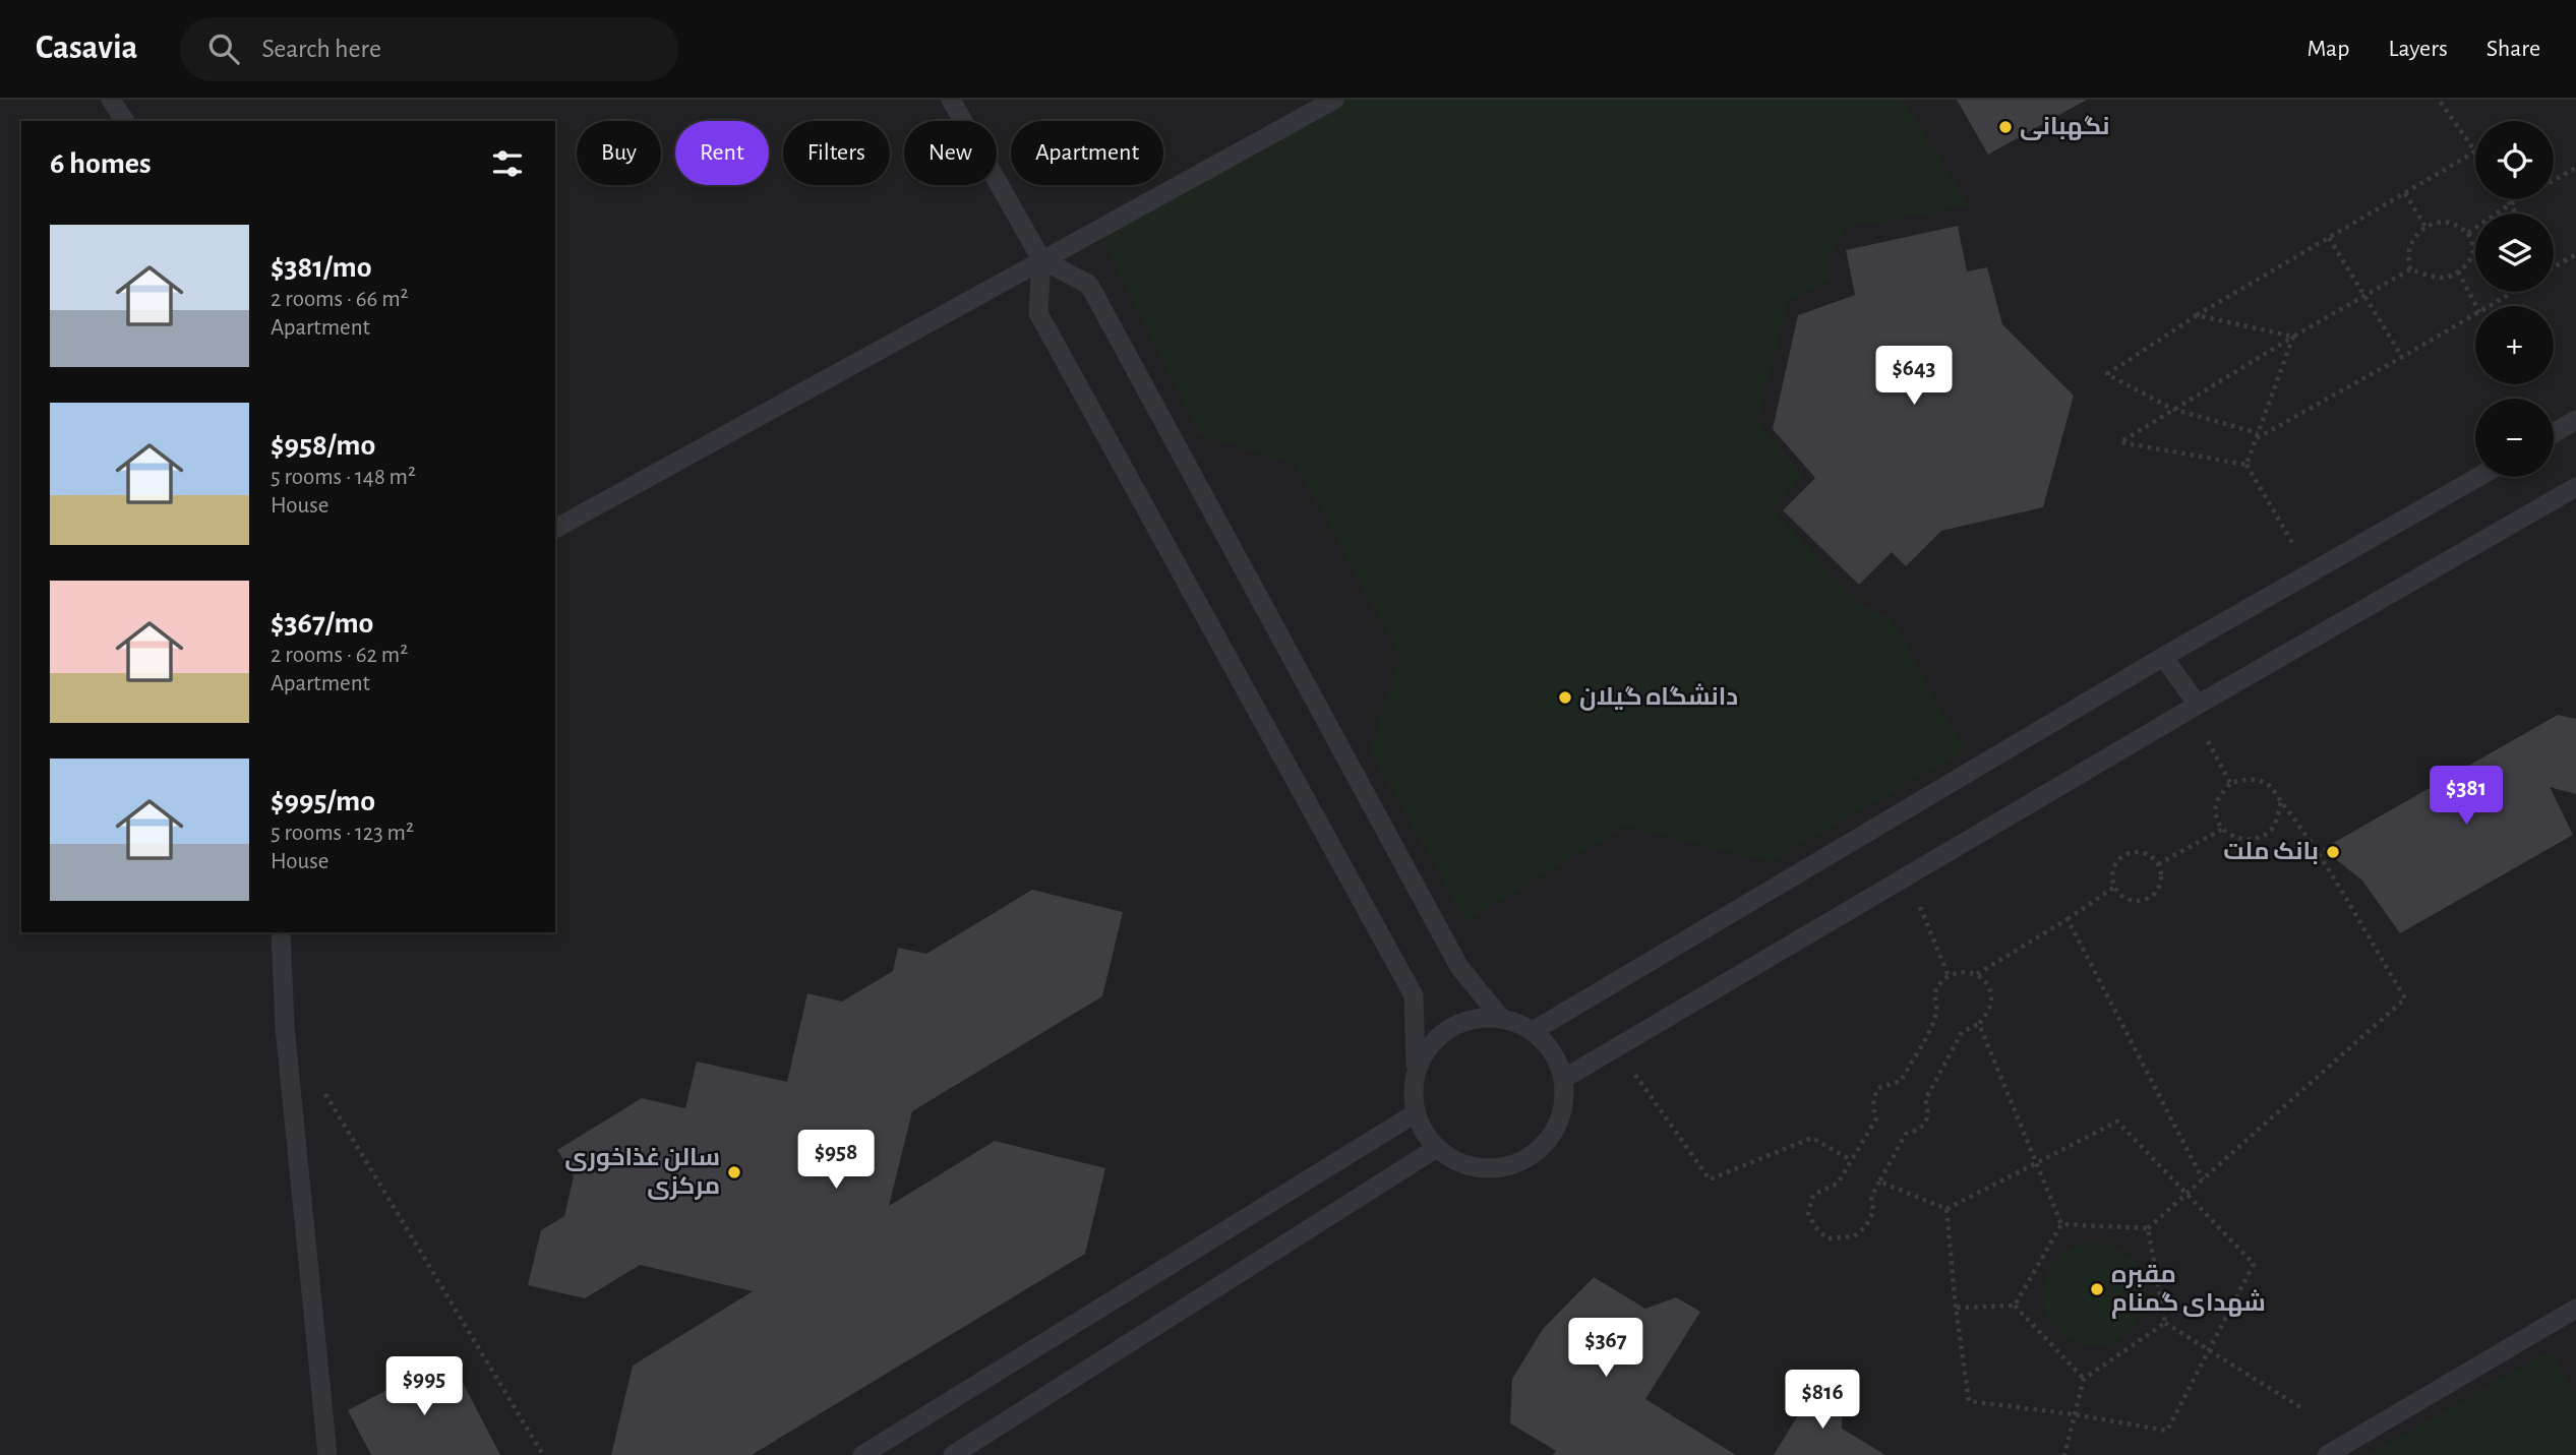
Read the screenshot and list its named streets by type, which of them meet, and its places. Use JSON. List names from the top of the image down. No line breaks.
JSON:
{"places":["نگهبانی","دانشگاه گیلان","بانک ملت","سالن غذاخوری مرکزی","مقبره شهدای گمنام"],"page":{"header":"Casavia","search":"Search here","nav":["Map","Layers","Share"],"map_buttons":["+","−"],"chip":["Buy","Rent","Filters","New","Apartment"],"heading":"6 homes","list":[{"name":"$381/mo","note":"2 rooms · 66 m² · Apartment"},{"name":"$958/mo","note":"5 rooms · 148 m² · House"},{"name":"$367/mo","note":"2 rooms · 62 m² · Apartment"},{"name":"$995/mo","note":"5 rooms · 123 m² · House"}],"price":["$643","$381","$958","$367","$995","$816"]}}
